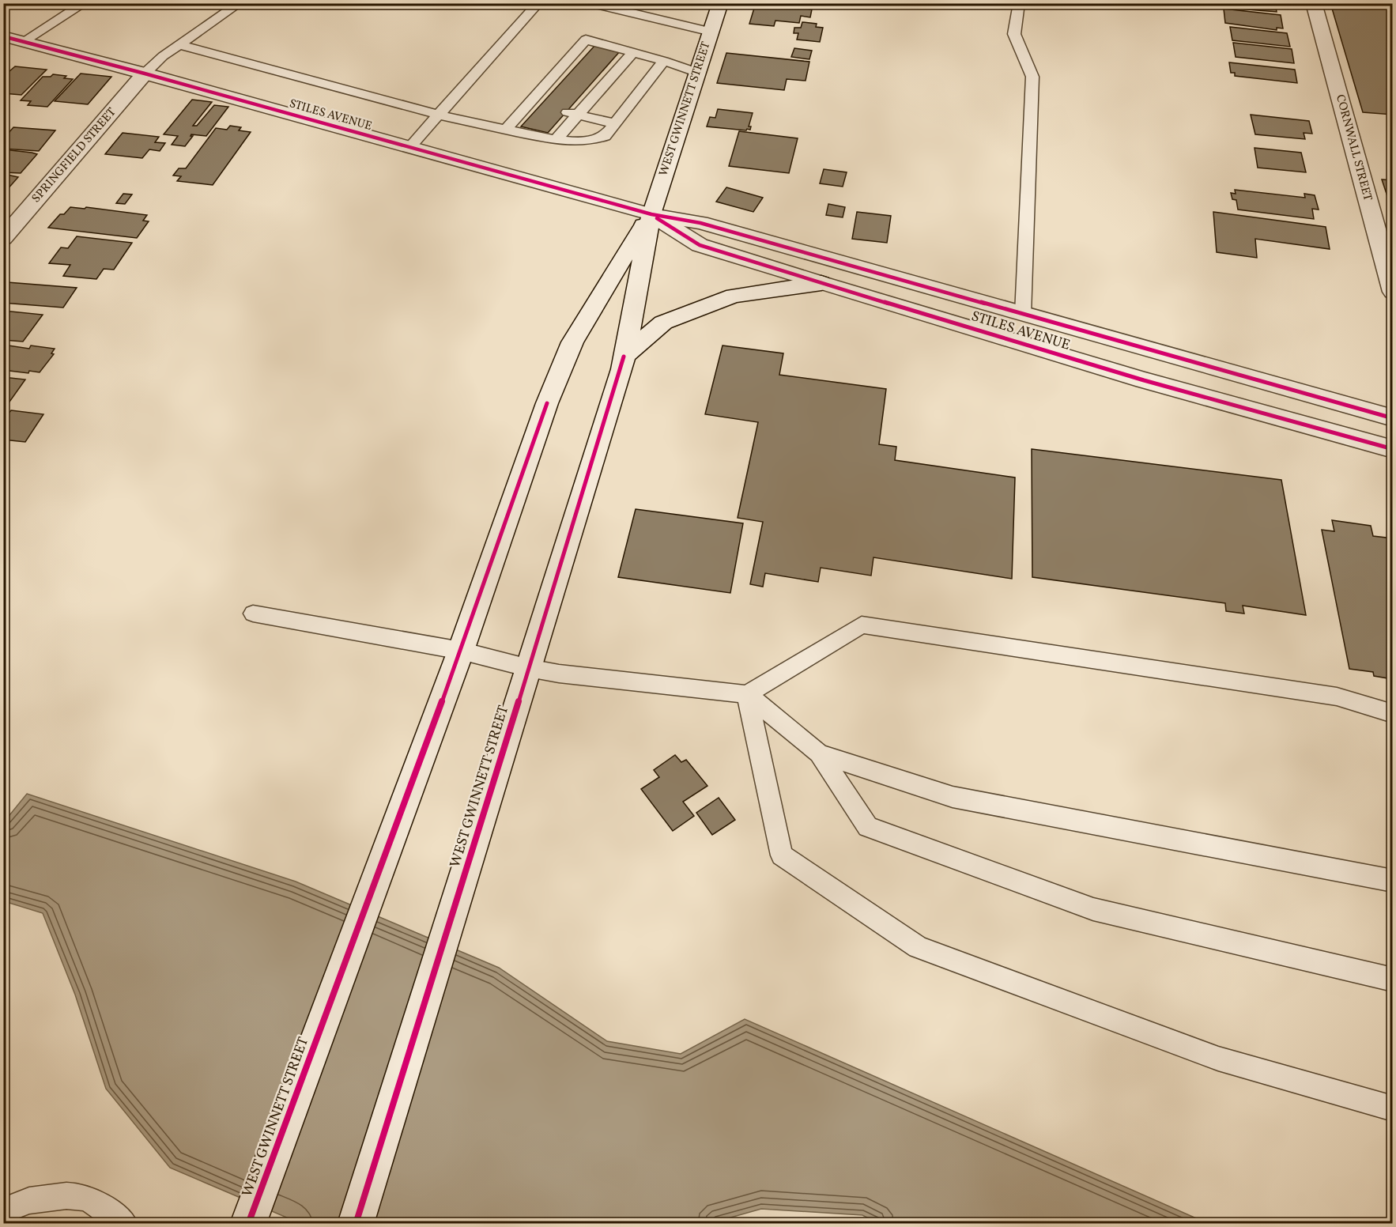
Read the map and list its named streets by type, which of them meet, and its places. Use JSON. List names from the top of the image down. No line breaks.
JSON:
{"streets":{"street":["WEST GWINNETT STREET","STILES AVENUE","CORNWALL STREET","SPRINGFIELD STREET"]},"crossings":[["WEST GWINNETT STREET","STILES AVENUE"],["STILES AVENUE","SPRINGFIELD STREET"]]}
